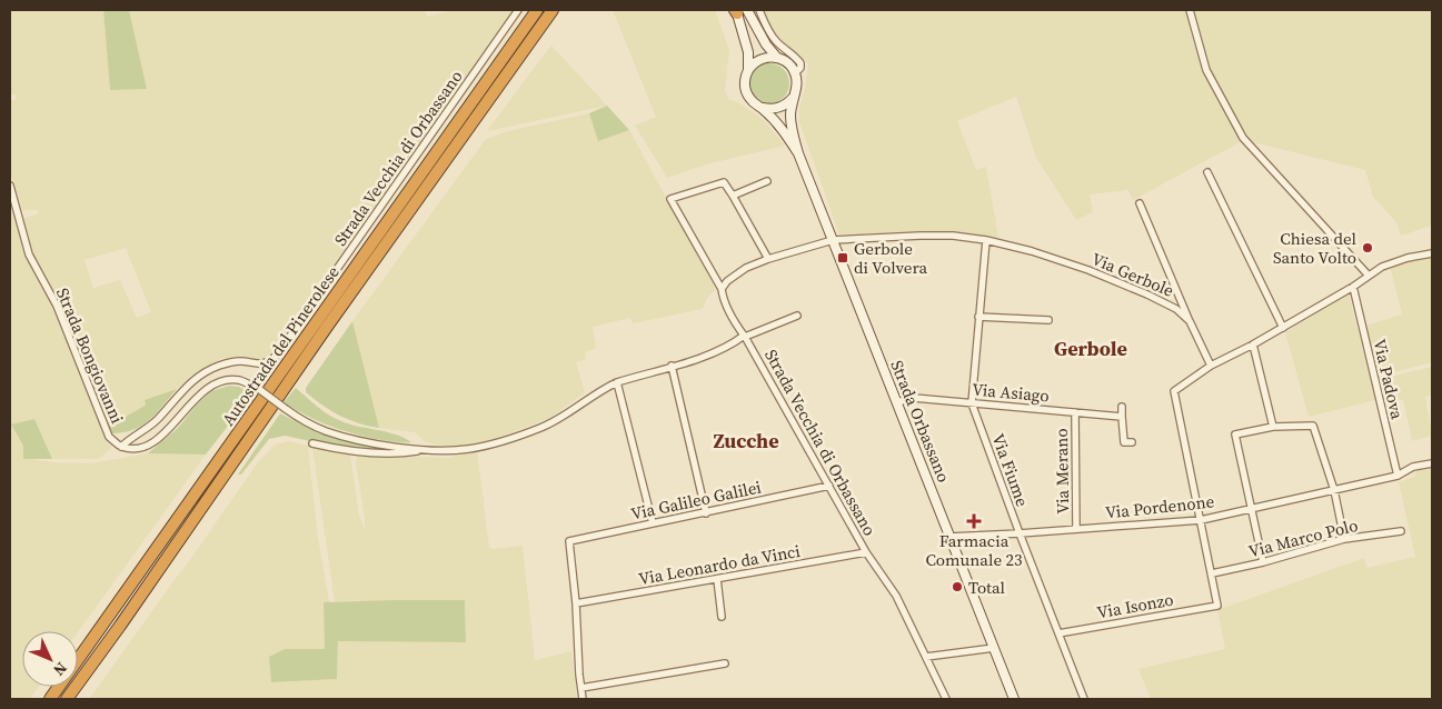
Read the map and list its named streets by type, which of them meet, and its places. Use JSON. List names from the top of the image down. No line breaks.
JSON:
{"streets":{"highway":["Autostrada del Pinerolese"],"main road":["Strada Orbassano"],"street":["Strada Vecchia di Orbassano","Via Gerbole","Strada Bongiovanni","Via Padova","Via Asiago","Via Fiume","Via Merano","Via Galileo Galilei","Via Pordenone","Via Marco Polo","Via Leonardo da Vinci","Via Isonzo"]},"crossings":[["Strada Vecchia di Orbassano","Via Gerbole"],["Strada Vecchia di Orbassano","Strada Bongiovanni"],["Strada Vecchia di Orbassano","Via Galileo Galilei"],["Strada Vecchia di Orbassano","Via Leonardo da Vinci"],["Via Gerbole","Strada Orbassano"],["Via Gerbole","Via Fiume"],["Via Padova","Via Pordenone"],["Via Asiago","Strada Orbassano"],["Via Asiago","Via Fiume"],["Via Asiago","Via Merano"],["Strada Orbassano","Via Pordenone"],["Via Fiume","Via Pordenone"],["Via Fiume","Via Isonzo"],["Via Merano","Via Pordenone"],["Via Galileo Galilei","Via Leonardo da Vinci"],["Via Marco Polo","Via Isonzo"]],"districts":["Gerbole","Zucche"],"places":{"other":["Chiesa del Santo Volto","Total"],"transit":["Gerbole di Volvera"],"health":["Farmacia Comunale 23"]},"north":"bottom right"}
